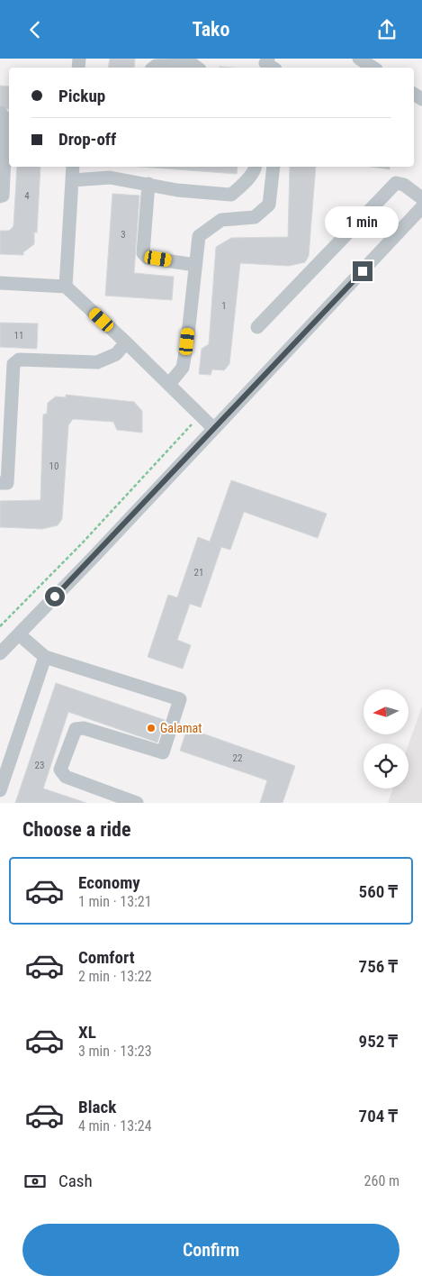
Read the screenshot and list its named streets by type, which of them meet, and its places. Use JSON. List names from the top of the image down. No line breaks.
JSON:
{"places":["Galamat"],"house_numbers":["4","3","1","11","10","21","22","23"],"north":"left","page":{"header":"Tako","banner":["Pickup","Drop-off"],"bubble":"1 min","heading":"Choose a ride","list":[{"name":"Economy","note":"1 min · 13:21","value":"560 ₸"},{"name":"Comfort","note":"2 min · 13:22","value":"756 ₸"},{"name":"XL","note":"3 min · 13:23","value":"952 ₸"},{"name":"Black","note":"4 min · 13:24","value":"704 ₸"}],"pay":["Cash","260 m"],"buttons":"Confirm"}}
